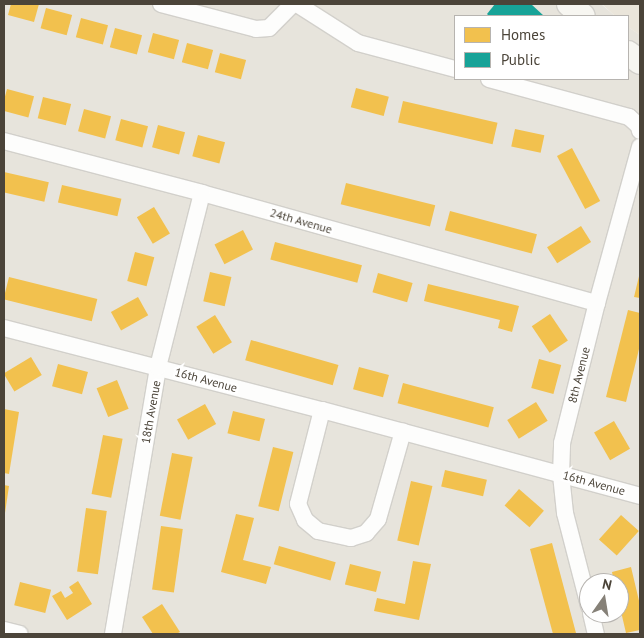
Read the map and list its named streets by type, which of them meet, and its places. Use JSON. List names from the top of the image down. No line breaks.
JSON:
{"streets":{"street":["24th Avenue","8th Avenue","16th Avenue","18th Avenue"]},"crossings":[["24th Avenue","8th Avenue"],["24th Avenue","18th Avenue"],["8th Avenue","16th Avenue"],["16th Avenue","18th Avenue"]],"legend":["Homes","Public"],"north":"top"}
